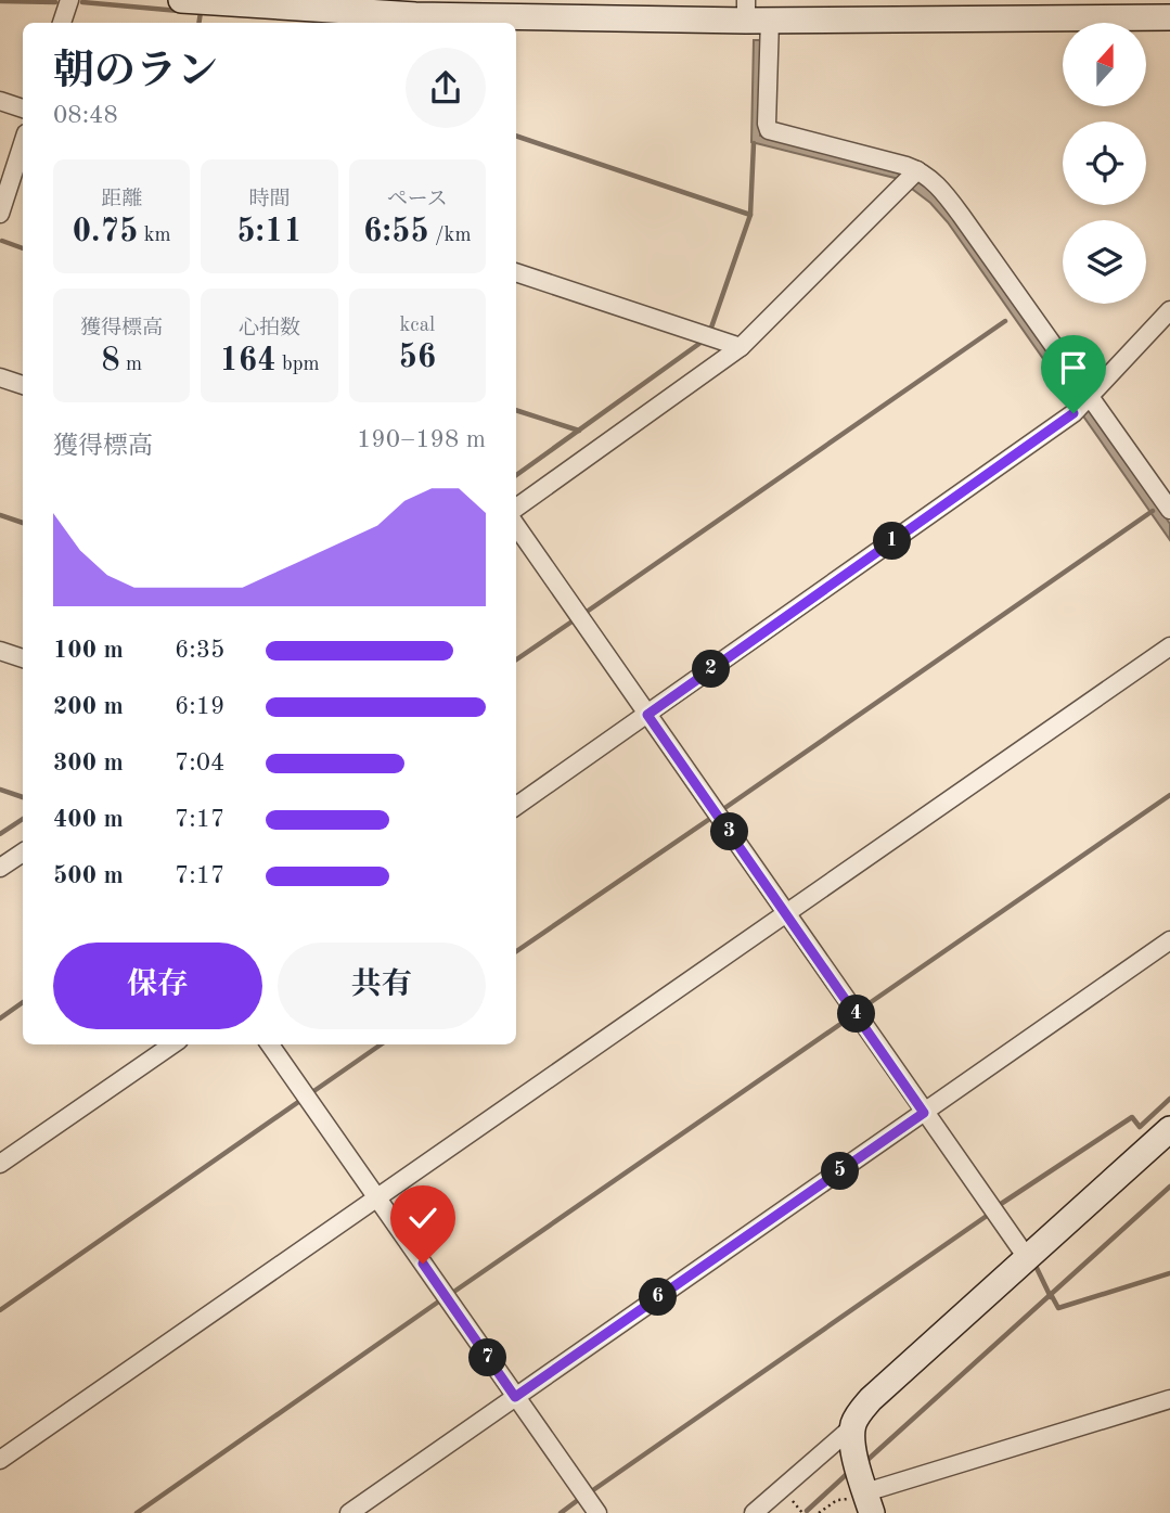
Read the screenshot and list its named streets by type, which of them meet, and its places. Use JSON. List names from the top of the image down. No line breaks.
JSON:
{"north":"top","page":{"heading":["朝のラン","08:48"],"stats":[["距離","0.75 km"],["時間","5:11"],["ペース","6:55 /km"],["獲得標高","8 m"],["心拍数","164 bpm"],["kcal","56"]],"chart":["獲得標高","190–198 m"],"pins":["1","2","3","4","5","6","7"],"list":[{"name":"100 m","note":"6:35"},{"name":"200 m","note":"6:19"},{"name":"300 m","note":"7:04"},{"name":"400 m","note":"7:17"},{"name":"500 m","note":"7:17"}],"buttons":["保存","共有"]}}
